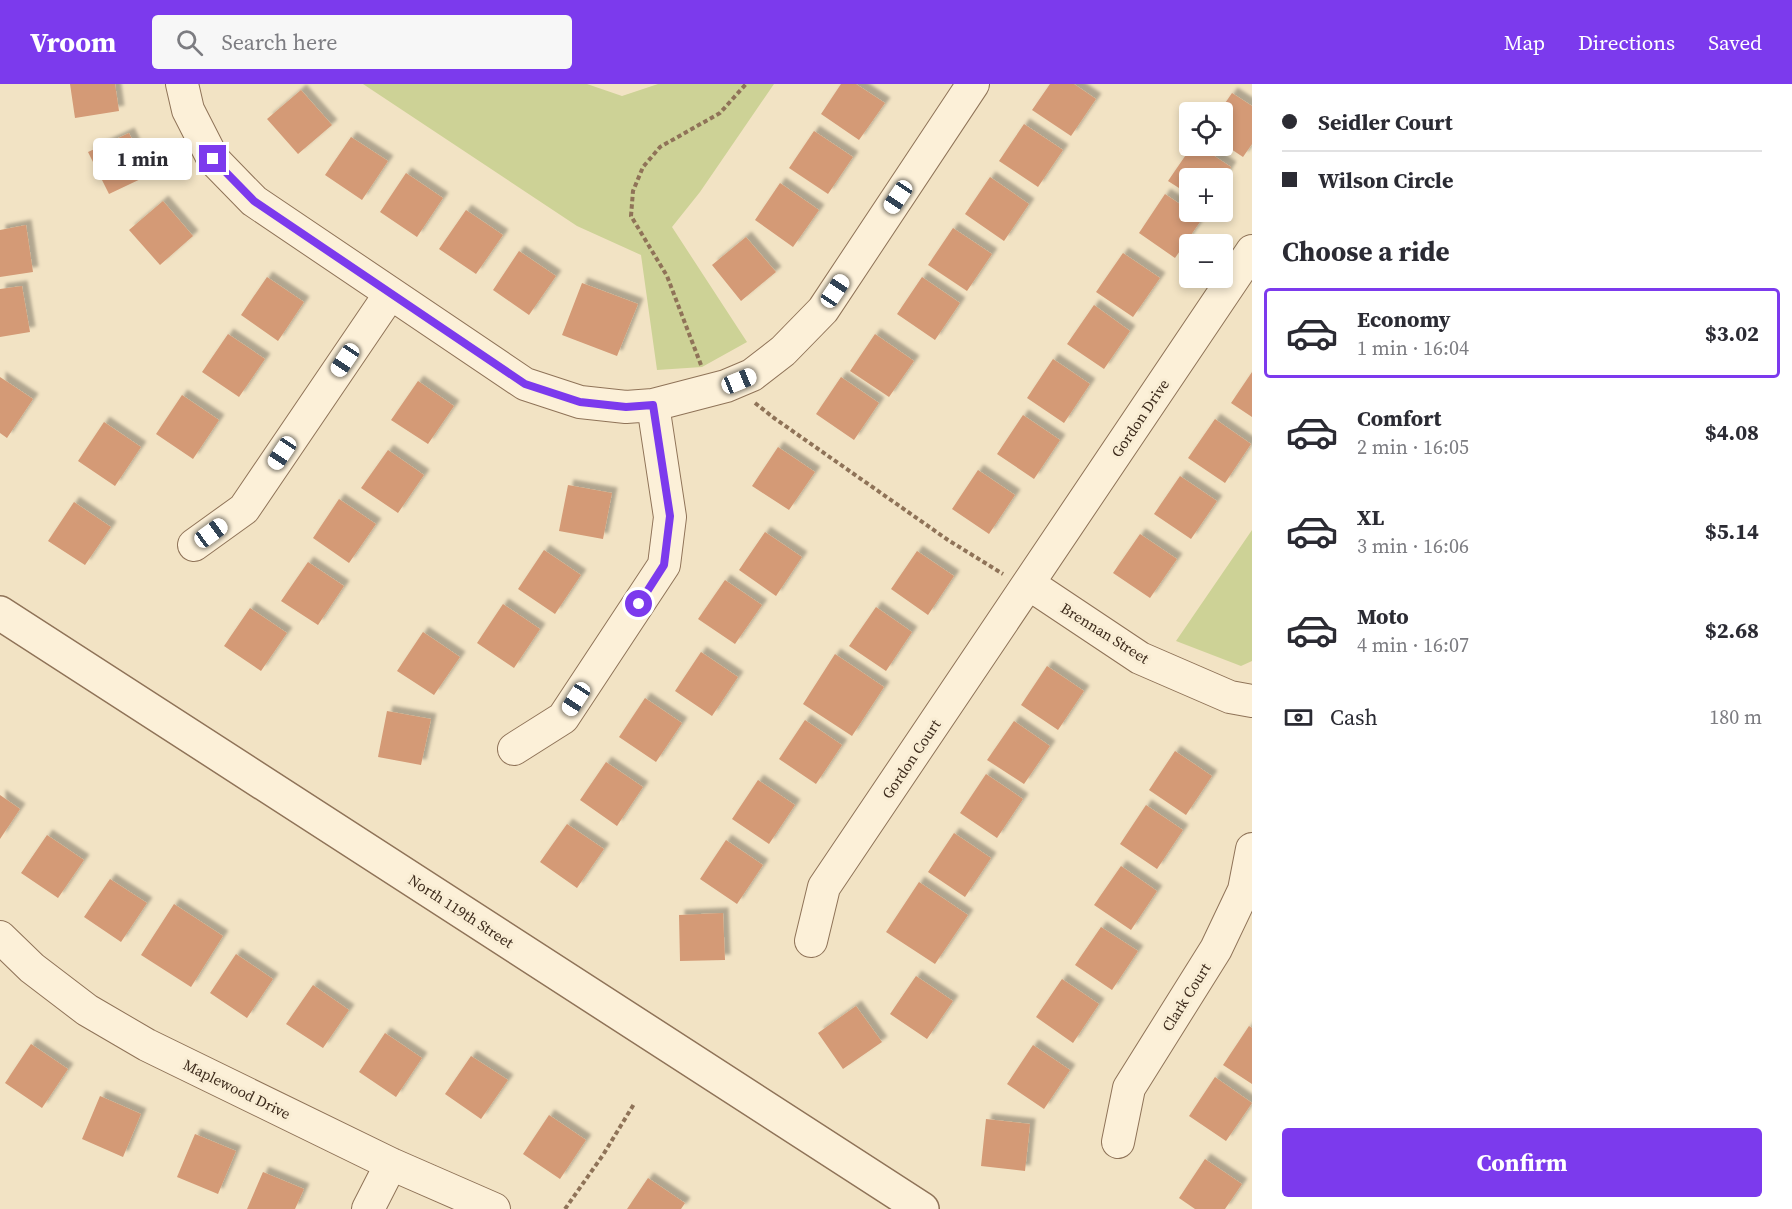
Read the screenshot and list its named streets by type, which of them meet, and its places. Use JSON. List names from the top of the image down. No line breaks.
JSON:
{"streets":{"street":["Gordon Drive","Brennan Street","Gordon Court","North 119th Street","Clark Court","Maplewood Drive"]},"crossings":[["Gordon Drive","Brennan Street"],["Gordon Drive","Gordon Court"],["Brennan Street","Gordon Court"]],"page":{"header":"Vroom","search":"Search here","nav":["Map","Directions","Saved"],"banner":["Seidler Court","Wilson Circle"],"map_buttons":["+","−"],"bubble":"1 min","heading":"Choose a ride","list":[{"name":"Economy","note":"1 min · 16:04","value":"$3.02"},{"name":"Comfort","note":"2 min · 16:05","value":"$4.08"},{"name":"XL","note":"3 min · 16:06","value":"$5.14"},{"name":"Moto","note":"4 min · 16:07","value":"$2.68"}],"pay":["Cash","180 m"],"buttons":"Confirm"}}
